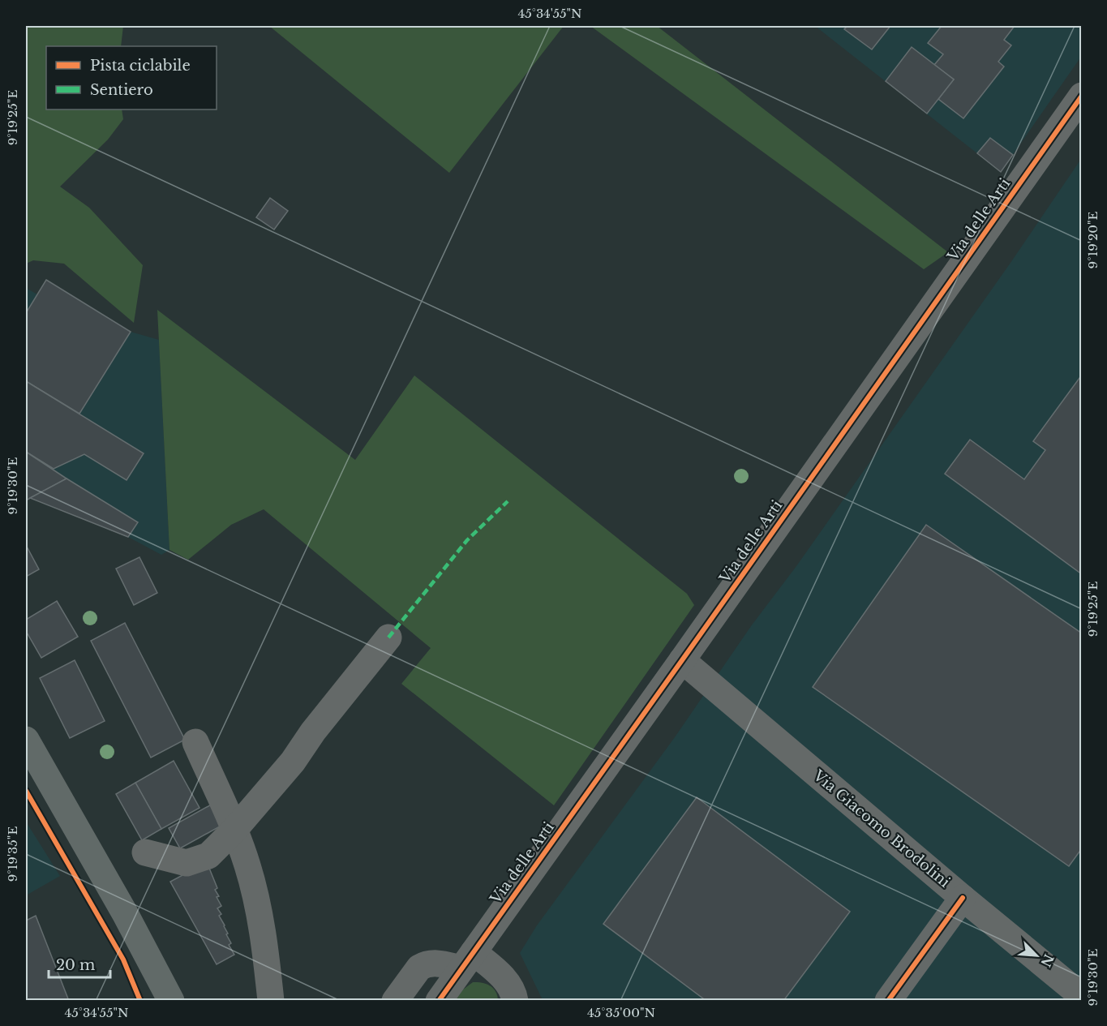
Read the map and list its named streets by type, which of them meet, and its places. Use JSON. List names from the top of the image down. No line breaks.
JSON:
{"streets":{"street":["Via delle Arti","Via Giacomo Brodolini"]},"crossings":[["Via delle Arti","Via Giacomo Brodolini"]],"legend":["Pista ciclabile","Sentiero"],"scale_bar":"20 m","north":"bottom right","coordinates":["45°34'55\"N","9°19'25\"E","9°19'20\"E","9°19'30\"E","9°19'35\"E","45°35'00\"N"]}
